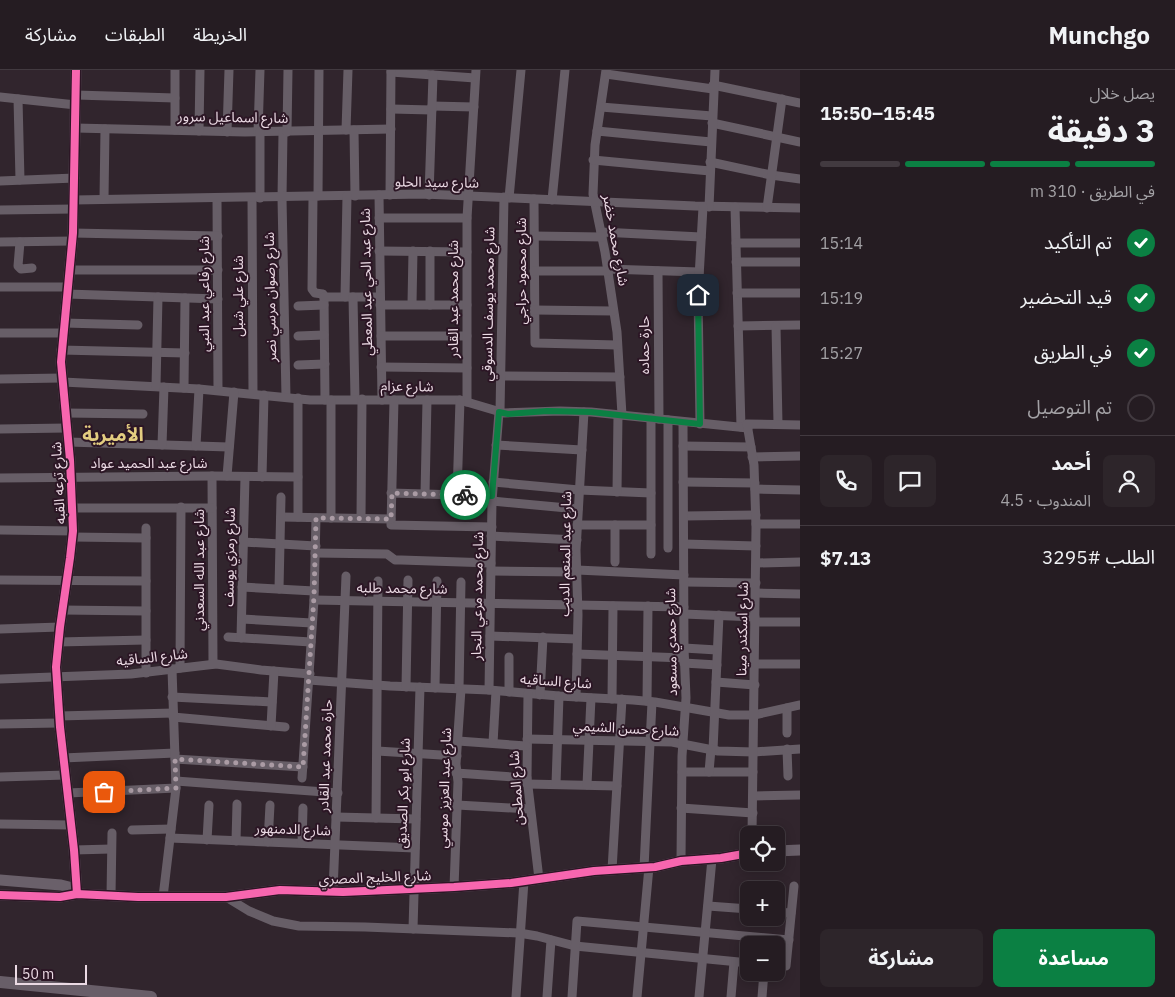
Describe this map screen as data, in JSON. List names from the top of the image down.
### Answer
{
  "streets": {
    "street": [
      "شارع اسماعيل سرور",
      "شارع سيد الحلو",
      "شارع محمد خضر",
      "شارع محمود حراجي",
      "شارع عبد الحي عبد المعطي",
      "شارع رفاعي عبد النبي",
      "شارع علي شبل",
      "شارع رضوان مرسي نصر",
      "شارع محمد عبد القادر",
      "شارع محمد يوسف الدسوقي",
      "حارة حماده",
      "شارع عزام",
      "شارع عبد الحميد عواد",
      "شارع ترعه القبه",
      "شارع عبد المنعم الديب",
      "شارع رمزي يوسف",
      "شارع عبد الله السعدني",
      "شارع محمد طلبه",
      "شارع محمد مرعي النجار",
      "شارع اسكندر مينا",
      "شارع حمدي مسعود",
      "شارع الساقيه",
      "شارع حسن الشيمي",
      "حارة محمد عبد القادر",
      "شارع عبد العزيز موسي",
      "شارع المطحن",
      "شارع ابو بكر الصديق",
      "شارع الدمنهور",
      "شارع الخليج المصري"
    ]
  },
  "crossings": [
    ["شارع اسماعيل سرور", "شارع علي شبل"],
    ["شارع اسماعيل سرور", "شارع رضوان مرسي نصر"],
    ["شارع اسماعيل سرور", "شارع ترعه القبه"],
    ["شارع سيد الحلو", "شارع محمد خضر"],
    ["شارع سيد الحلو", "شارع محمود حراجي"],
    ["شارع سيد الحلو", "شارع عبد الحي عبد المعطي"],
    ["شارع سيد الحلو", "شارع رفاعي عبد النبي"],
    ["شارع سيد الحلو", "شارع علي شبل"],
    ["شارع سيد الحلو", "شارع رضوان مرسي نصر"],
    ["شارع سيد الحلو", "شارع محمد عبد القادر"],
    ["شارع سيد الحلو", "شارع محمد يوسف الدسوقي"],
    ["شارع سيد الحلو", "شارع ترعه القبه"],
    ["شارع سيد الحلو", "شارع اسكندر مينا"],
    ["شارع محمد خضر", "شارع محمود حراجي"],
    ["شارع محمد خضر", "شارع عزام"],
    ["شارع عبد الحي عبد المعطي", "شارع عزام"],
    ["شارع رفاعي عبد النبي", "شارع عزام"],
    ["شارع علي شبل", "شارع عزام"],
    ["شارع رضوان مرسي نصر", "شارع عزام"],
    ["شارع محمد عبد القادر", "شارع عزام"],
    ["شارع محمد يوسف الدسوقي", "شارع عزام"],
    ["شارع محمد يوسف الدسوقي", "شارع محمد مرعي النجار"],
    ["حارة حماده", "شارع عزام"],
    ["شارع عزام", "شارع ترعه القبه"],
    ["شارع عزام", "شارع عبد المنعم الديب"],
    ["شارع عزام", "شارع محمد مرعي النجار"],
    ["شارع عزام", "شارع اسكندر مينا"],
    ["شارع عزام", "شارع حمدي مسعود"],
    ["شارع عبد الحميد عواد", "شارع ترعه القبه"],
    ["شارع عبد الحميد عواد", "شارع رمزي يوسف"],
    ["شارع عبد الحميد عواد", "شارع عبد الله السعدني"],
    ["شارع ترعه القبه", "شارع الساقيه"],
    ["شارع ترعه القبه", "شارع الخليج المصري"],
    ["شارع عبد المنعم الديب", "شارع محمد طلبه"],
    ["شارع عبد المنعم الديب", "شارع الساقيه"],
    ["شارع رمزي يوسف", "شارع محمد طلبه"],
    ["شارع عبد الله السعدني", "شارع الساقيه"],
    ["شارع محمد طلبه", "شارع محمد مرعي النجار"],
    ["شارع محمد طلبه", "شارع اسكندر مينا"],
    ["شارع محمد طلبه", "شارع حمدي مسعود"],
    ["شارع محمد طلبه", "حارة محمد عبد القادر"],
    ["شارع محمد طلبه", "شارع عبد العزيز موسي"],
    ["شارع محمد مرعي النجار", "شارع الساقيه"],
    ["شارع محمد مرعي النجار", "شارع حسن الشيمي"],
    ["شارع اسكندر مينا", "شارع الساقيه"],
    ["شارع اسكندر مينا", "شارع حسن الشيمي"],
    ["شارع حمدي مسعود", "شارع الساقيه"],
    ["شارع حمدي مسعود", "شارع حسن الشيمي"],
    ["شارع حمدي مسعود", "شارع الخليج المصري"],
    ["شارع الساقيه", "حارة محمد عبد القادر"],
    ["شارع الساقيه", "شارع عبد العزيز موسي"],
    ["شارع الساقيه", "شارع المطحن"],
    ["شارع الساقيه", "شارع ابو بكر الصديق"],
    ["شارع حسن الشيمي", "شارع عبد العزيز موسي"],
    ["شارع حسن الشيمي", "شارع المطحن"],
    ["حارة محمد عبد القادر", "شارع الدمنهور"],
    ["حارة محمد عبد القادر", "شارع الخليج المصري"],
    ["شارع عبد العزيز موسي", "شارع الخليج المصري"],
    ["شارع المطحن", "شارع الخليج المصري"],
    ["شارع ابو بكر الصديق", "شارع الدمنهور"],
    ["شارع ابو بكر الصديق", "شارع الخليج المصري"]
  ],
  "districts": ["الأميرية"],
  "scale_bar": "50 m",
  "page": {
    "header": "Munchgo",
    "nav": ["الخريطة", "الطبقات", "مشاركة"],
    "heading": ["3 دقيقة", "يصل خلال", "15:45–15:50"],
    "panel": [
      "أحمد",
      "المندوب · 4.5",
      "الطلب #3295",
      "$7.13"
    ],
    "bar": "في الطريق · 310 m",
    "list": [
      ["تم التأكيد", "15:14"],
      ["قيد التحضير", "15:19"],
      ["في الطريق", "15:27"],
      "تم التوصيل"
    ],
    "map_buttons": ["+", "−"],
    "buttons": ["مساعدة", "مشاركة"],
    "scale": "50 m"
  }
}
